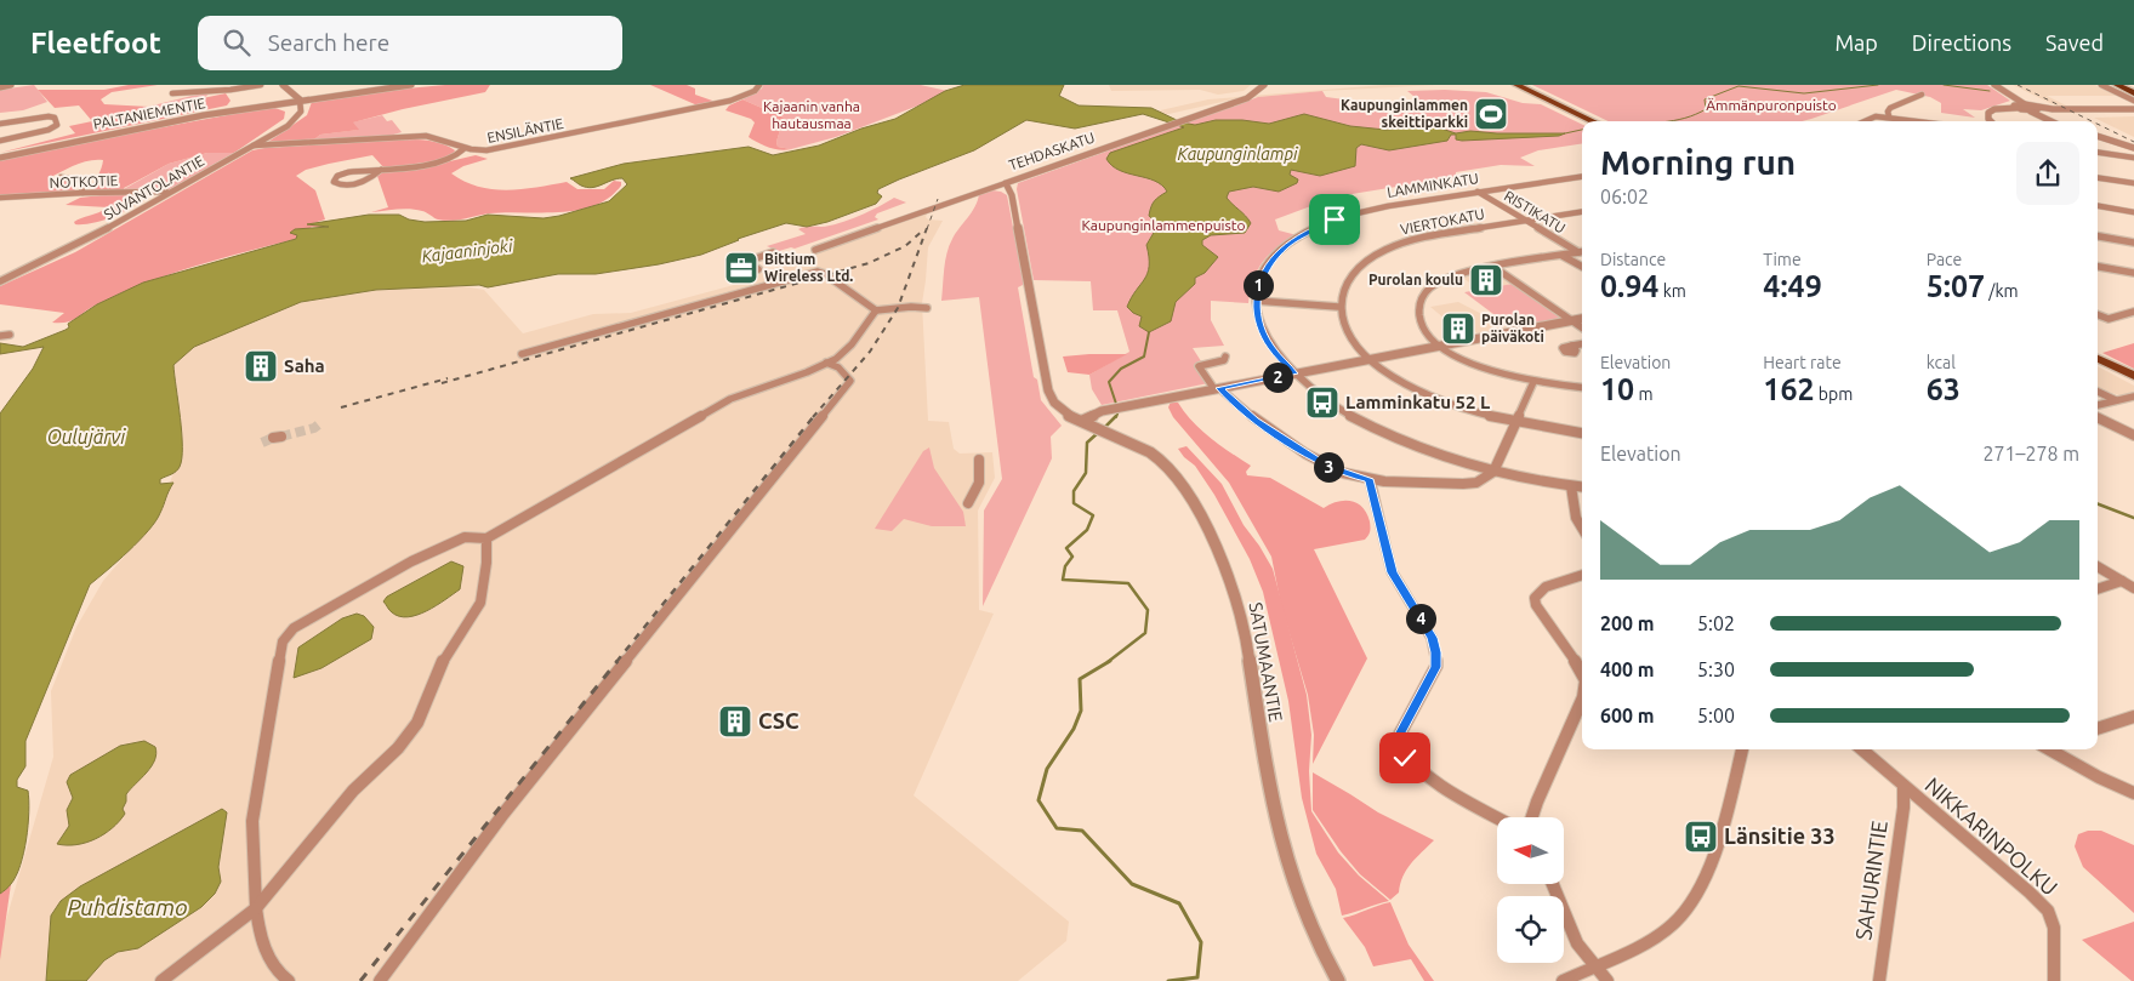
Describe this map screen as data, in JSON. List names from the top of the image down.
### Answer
{
  "streets": {
    "street": [
      "PALTANIEMENTIE",
      "ENSILÄNTIE",
      "TEHDASKATU",
      "NOTKOTIE",
      "LAMMINKATU",
      "SUVANTOLANTIE",
      "RISTIKATU",
      "VIERTOKATU",
      "SATUMAANTIE",
      "NIKKARINPOLKU",
      "SAHURINTIE"
    ]
  },
  "crossings": [
    ["PALTANIEMENTIE", "SUVANTOLANTIE"],
    ["ENSILÄNTIE", "SUVANTOLANTIE"],
    ["TEHDASKATU", "SATUMAANTIE"],
    ["NOTKOTIE", "SUVANTOLANTIE"],
    ["LAMMINKATU", "RISTIKATU"],
    ["RISTIKATU", "VIERTOKATU"],
    ["NIKKARINPOLKU", "SAHURINTIE"]
  ],
  "water": [
    "Kaupunginlampi",
    "Kajaaninjoki",
    "Oulujärvi",
    "Puhdistamo"
  ],
  "parks": ["Ämmänpuronpuisto", "Kajaanin vanha hautausmaa", "Kaupunginlammenpuisto"],
  "places": {
    "sports": ["Kaupunginlammen skeittiparkki"],
    "office": ["Bittium Wireless Ltd."],
    "building": [
      "Purolan koulu",
      "Purolan päiväkoti",
      "Saha",
      "CSC"
    ],
    "bus stop": ["Lamminkatu 52 L", "Länsitie 33"]
  },
  "north": "left",
  "page": {
    "header": "Fleetfoot",
    "search": "Search here",
    "nav": ["Map", "Directions", "Saved"],
    "heading": ["Morning run", "06:02"],
    "stats": [
      ["Distance", "0.94 km"],
      ["Time", "4:49"],
      ["Pace", "5:07 /km"],
      ["Elevation", "10 m"],
      ["Heart rate", "162 bpm"],
      ["kcal", "63"]
    ],
    "pins": [
      "1",
      "2",
      "3",
      "4"
    ],
    "chart": ["Elevation", "271–278 m"],
    "list": [
      {
        "name": "200 m",
        "note": "5:02"
      },
      {
        "name": "400 m",
        "note": "5:30"
      },
      {
        "name": "600 m",
        "note": "5:00"
      }
    ]
  }
}
